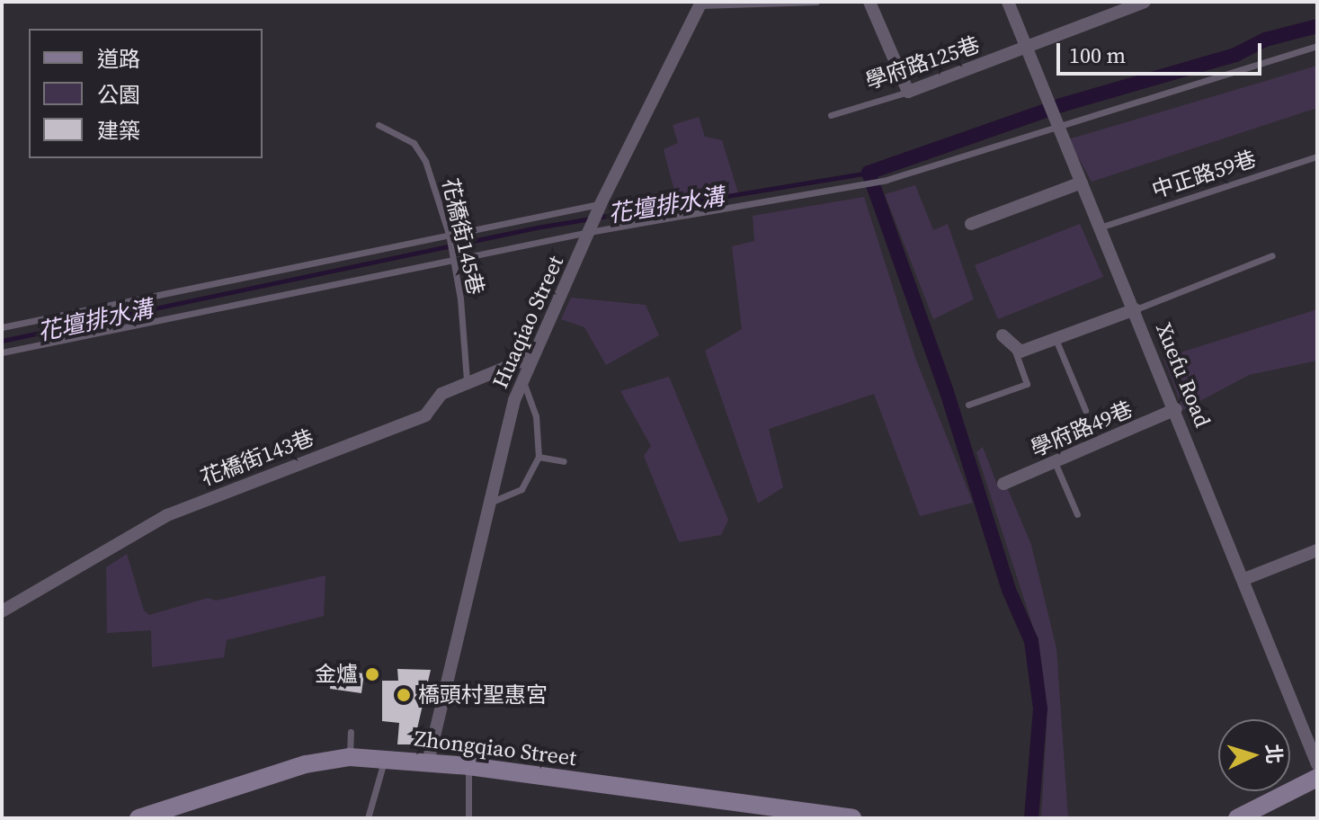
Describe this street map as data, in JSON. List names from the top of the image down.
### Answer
{
  "streets": {
    "street": [
      "學府路125巷",
      "Huaqiao Street",
      "Xuefu Road",
      "學府路49巷",
      "花橋街143巷",
      "Zhongqiao Street"
    ],
    "lane": ["中正路59巷", "花橋街145巷"]
  },
  "crossings": [
    ["學府路125巷", "Xuefu Road"],
    ["中正路59巷", "Xuefu Road"],
    ["花橋街145巷", "花橋街143巷"],
    ["Huaqiao Street", "花橋街143巷"],
    ["Huaqiao Street", "Zhongqiao Street"],
    ["Xuefu Road", "學府路49巷"]
  ],
  "water": ["花壇排水溝"],
  "places": ["金爐", "橋頭村聖惠宮"],
  "legend": ["道路", "公園", "建築"],
  "scale_bar": "100 m",
  "north": "right"
}
